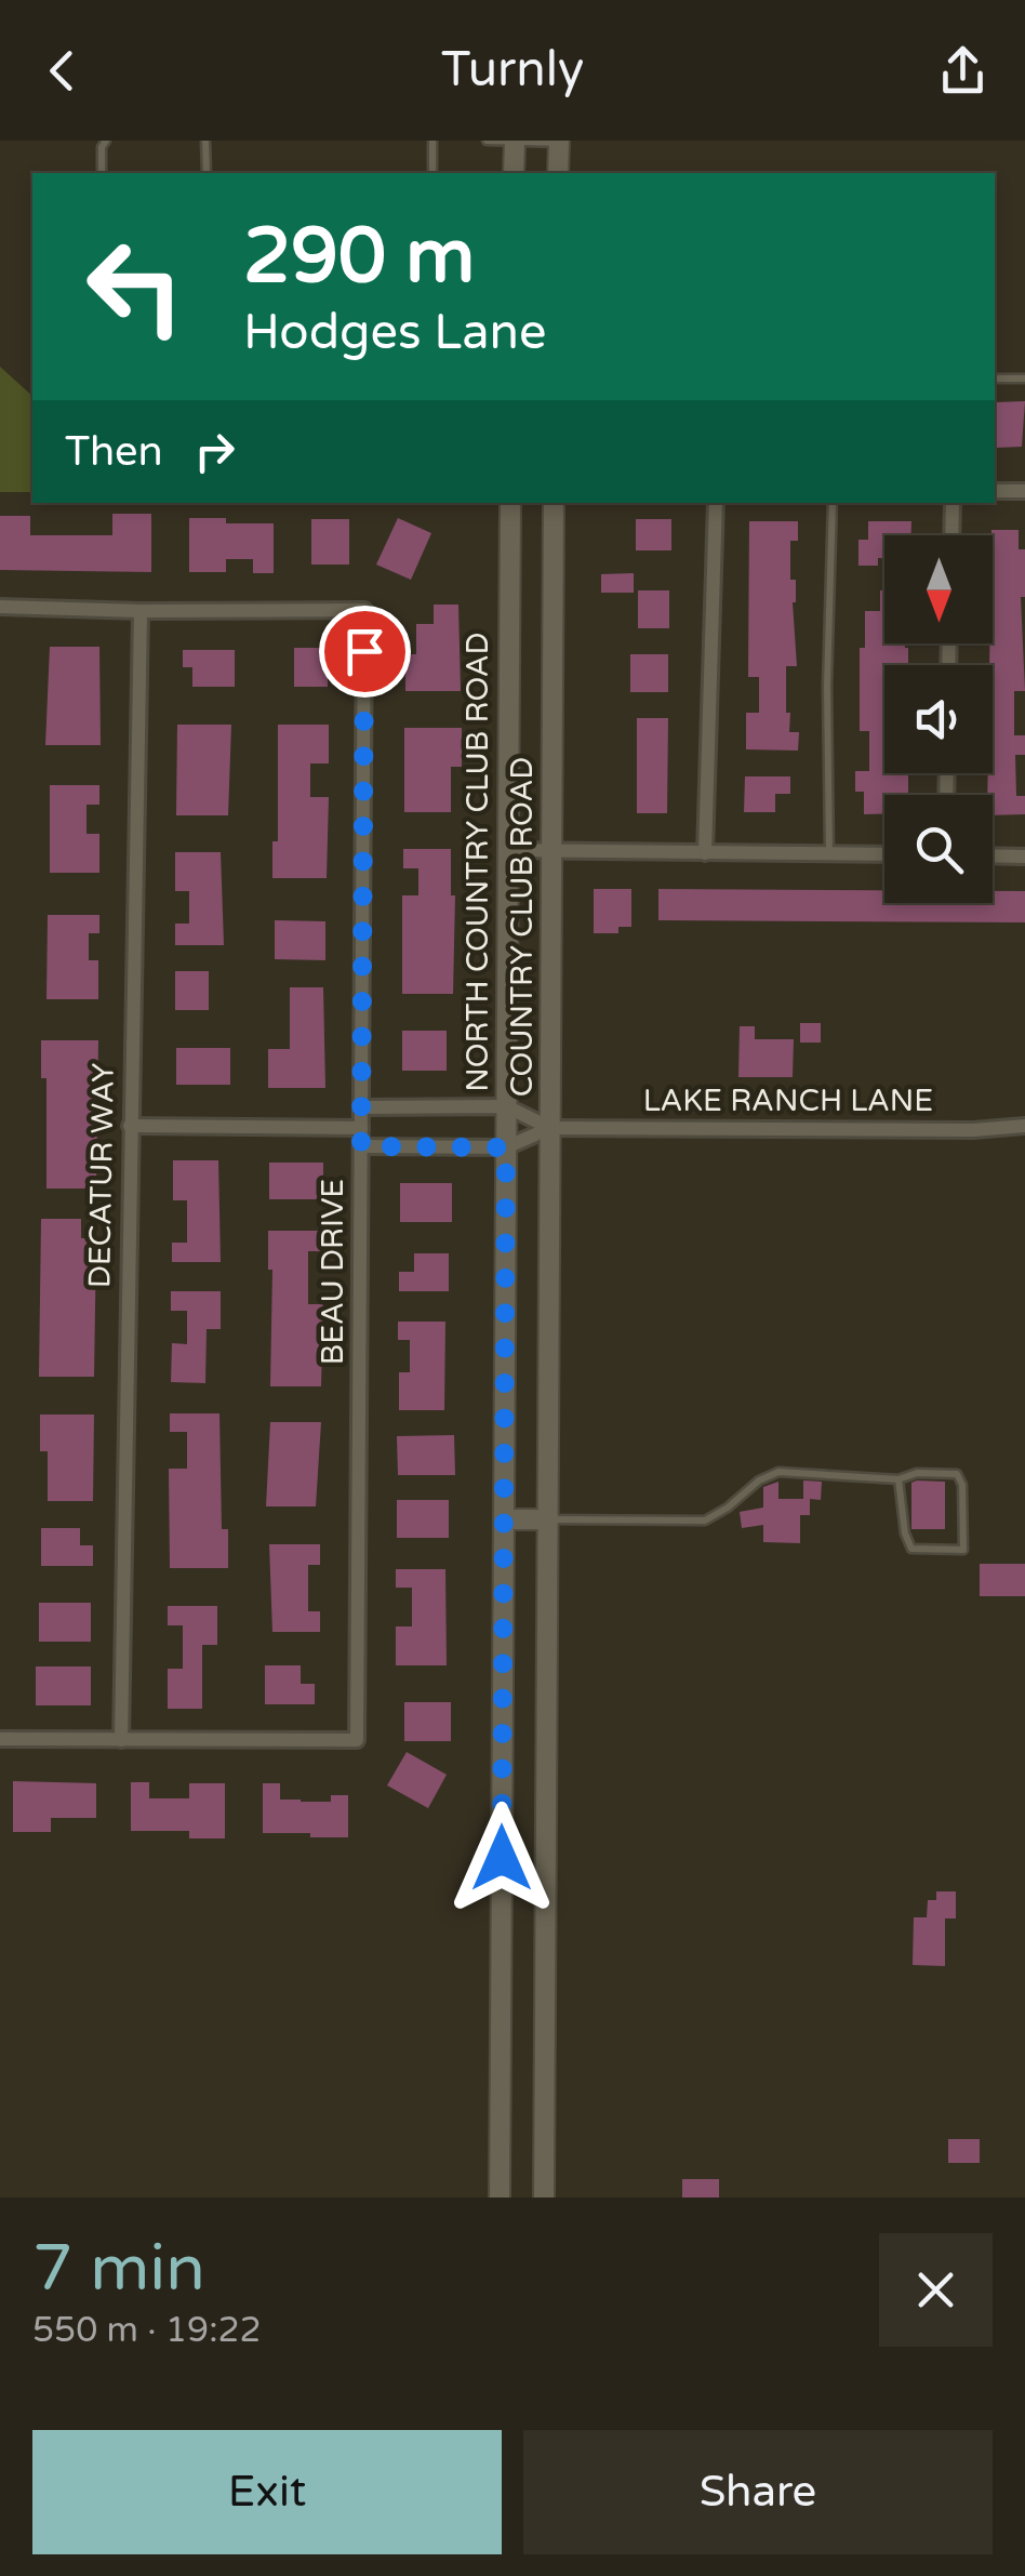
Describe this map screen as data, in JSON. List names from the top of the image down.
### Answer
{
  "streets": {
    "main road": ["NORTH COUNTRY CLUB ROAD", "COUNTRY CLUB ROAD"],
    "street": ["LAKE RANCH LANE", "DECATUR WAY", "BEAU DRIVE"]
  },
  "crossings": [
    ["COUNTRY CLUB ROAD", "LAKE RANCH LANE"],
    ["DECATUR WAY", "BEAU DRIVE"]
  ],
  "north": "bottom",
  "page": {
    "header": "Turnly",
    "turn": ["290 m", "Hodges Lane"],
    "then": "Then",
    "heading": ["7 min", "550 m · 19:22"],
    "buttons": ["Exit", "Share"]
  }
}
